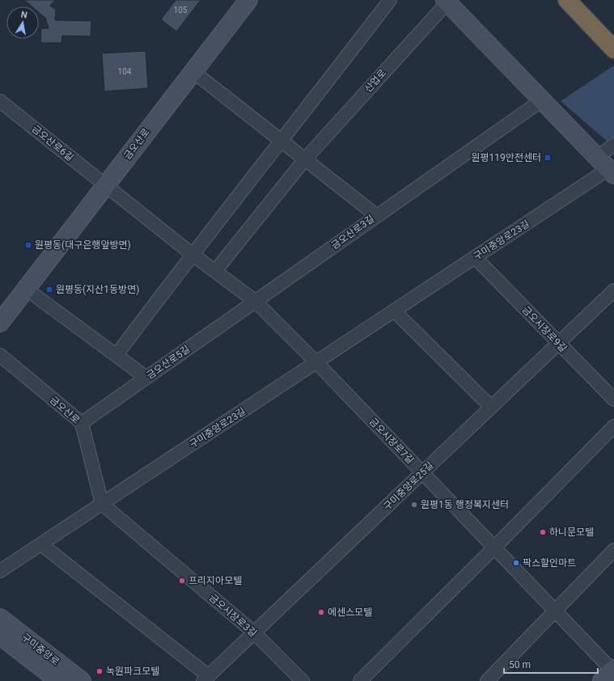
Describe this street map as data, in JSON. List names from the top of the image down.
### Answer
{
  "streets": {
    "street": [
      "산업로",
      "금오산로6길",
      "금오산로",
      "금오산로3길",
      "구미중앙로23길",
      "금오시장로9길",
      "금오산로5길",
      "금오시장로7길",
      "구미중앙로25길",
      "금오시장로3길",
      "구미중앙로"
    ]
  },
  "crossings": [
    ["산업로", "금오산로3길"],
    ["산업로", "구미중앙로23길"],
    ["금오산로6길", "금오산로"],
    ["금오산로", "금오산로3길"],
    ["금오산로", "구미중앙로23길"],
    ["금오산로", "금오산로5길"],
    ["금오산로", "금오시장로3길"],
    ["금오산로3길", "금오산로5길"],
    ["구미중앙로23길", "금오시장로9길"],
    ["구미중앙로23길", "금오시장로7길"],
    ["구미중앙로23길", "금오시장로3길"],
    ["금오시장로9길", "구미중앙로25길"],
    ["금오시장로7길", "구미중앙로25길"],
    ["구미중앙로25길", "금오시장로3길"]
  ],
  "places": {
    "transit": ["원평119안전센터", "원평동(대구은행앞방면)", "원평동(지산1동방면)"],
    "other": [
      "원평1동 행정복지센터",
      "하니문모텔",
      "팍스할인마트",
      "프리지아모텔",
      "에센스모텔",
      "녹원파크모텔"
    ]
  },
  "house_numbers": ["105", "104"],
  "scale_bar": "50 m",
  "north": "top"
}
